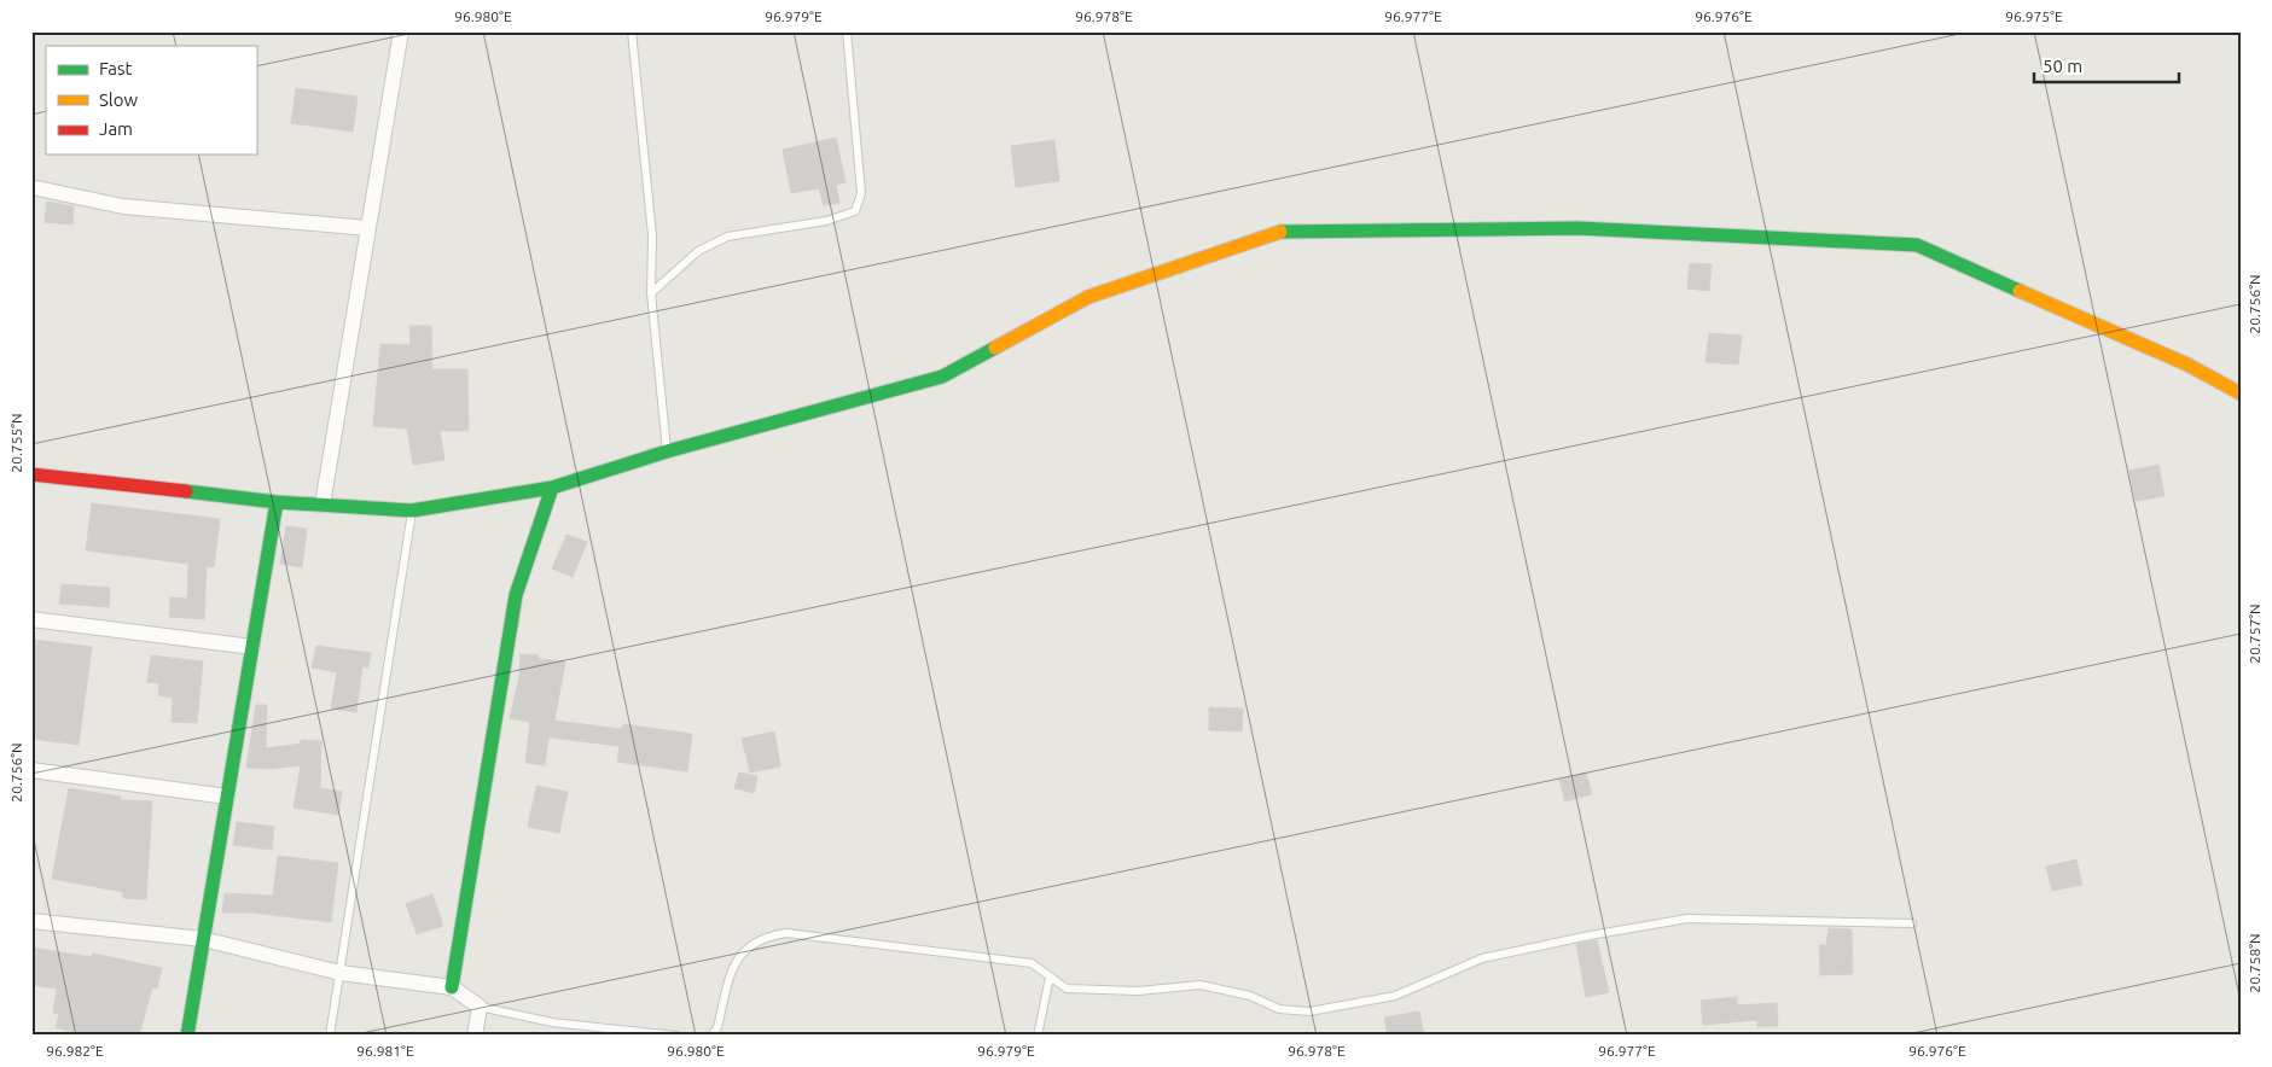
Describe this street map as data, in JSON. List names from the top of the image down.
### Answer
{
  "legend": ["Fast", "Slow", "Jam"],
  "scale_bar": "50 m",
  "coordinates": [
    "96.980°E",
    "96.979°E",
    "96.978°E",
    "96.977°E",
    "96.976°E",
    "96.975°E",
    "20.756°N",
    "20.755°N",
    "20.757°N",
    "20.758°N",
    "96.982°E",
    "96.981°E"
  ]
}
